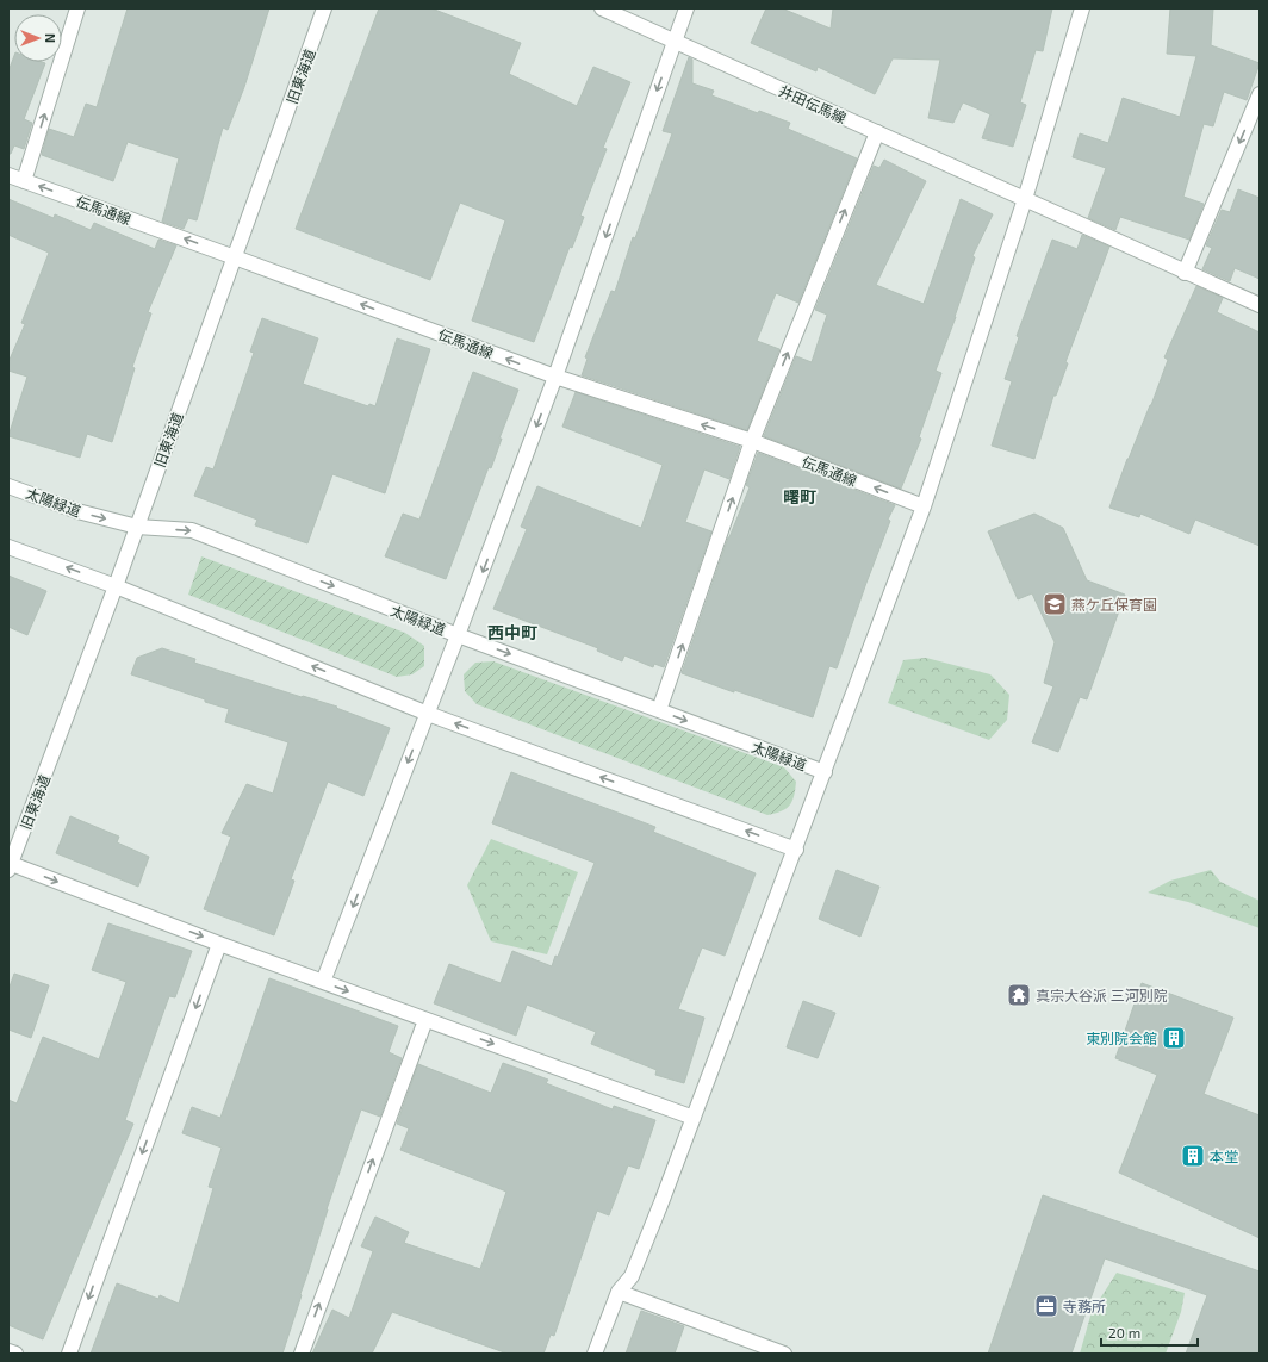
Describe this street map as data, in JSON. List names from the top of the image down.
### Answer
{
  "streets": {
    "street": [
      "旧東海道",
      "井田伝馬線",
      "伝馬通線",
      "太陽緑道"
    ]
  },
  "crossings": [
    ["旧東海道", "伝馬通線"],
    ["旧東海道", "太陽緑道"]
  ],
  "one_way": ["伝馬通線"],
  "districts": ["曙町", "西中町"],
  "places": {
    "school or university": ["燕ケ丘保育園"],
    "temple": ["真宗大谷派 三河別院"],
    "building": ["東別院会館", "本堂"],
    "office": ["寺務所"]
  },
  "scale_bar": "20 m",
  "north": "right"
}
